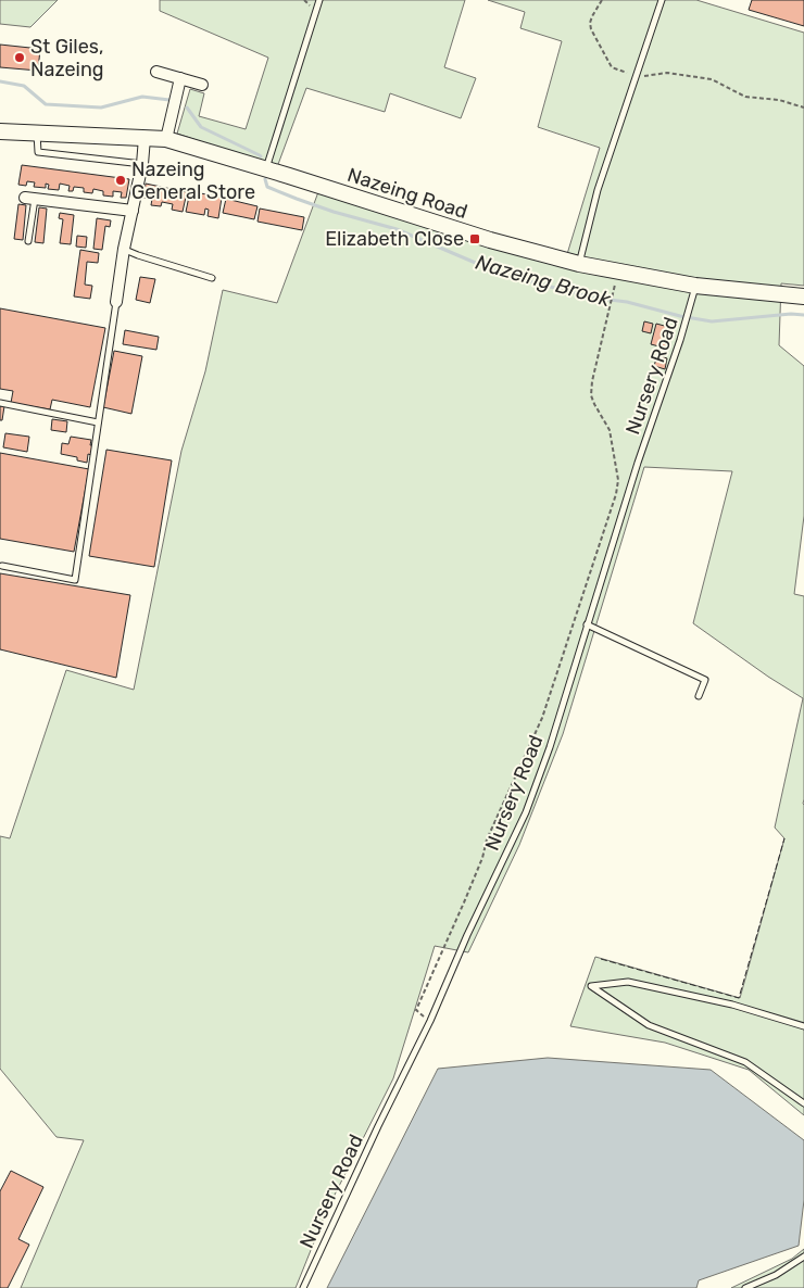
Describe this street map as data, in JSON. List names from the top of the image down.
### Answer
{
  "streets": {
    "main road": ["Nazeing Road"],
    "lane": ["Nursery Road"]
  },
  "crossings": [
    ["Nazeing Road", "Nursery Road"]
  ],
  "water": ["Nazeing Brook"],
  "places": {
    "other": ["St Giles, Nazeing", "Nazeing General Store"],
    "transit": ["Elizabeth Close"]
  }
}
